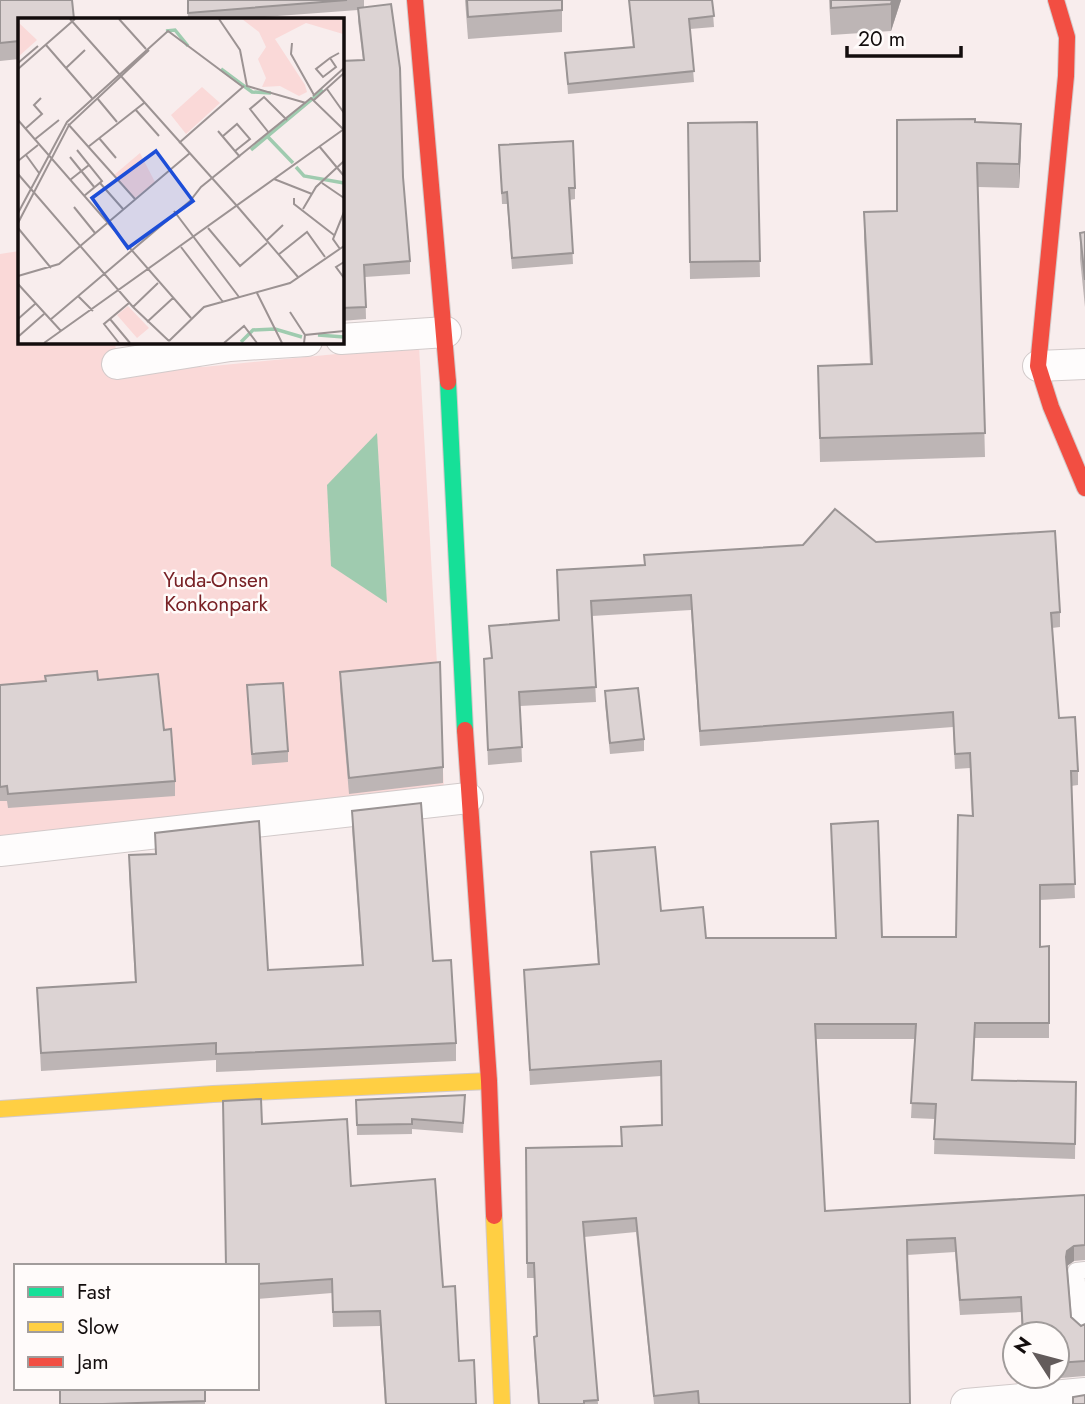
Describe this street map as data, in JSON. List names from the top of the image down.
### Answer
{
  "parks": ["Yuda-Onsen Konkonpark"],
  "legend": ["Fast", "Slow", "Jam"],
  "scale_bar": "20 m",
  "north": "top left"
}
